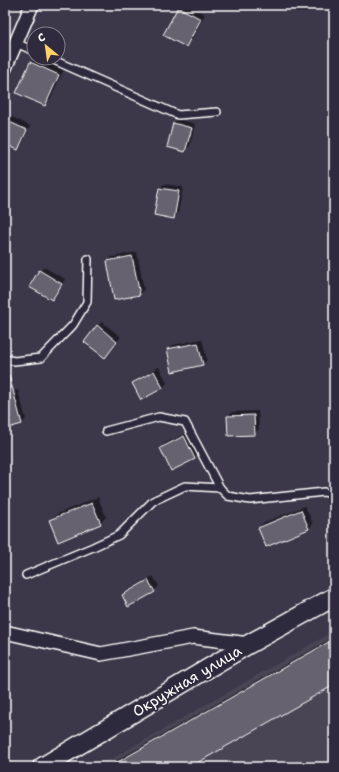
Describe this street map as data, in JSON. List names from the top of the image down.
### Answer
{
  "streets": {
    "main road": ["Окружная улица"]
  },
  "north": "top left"
}
